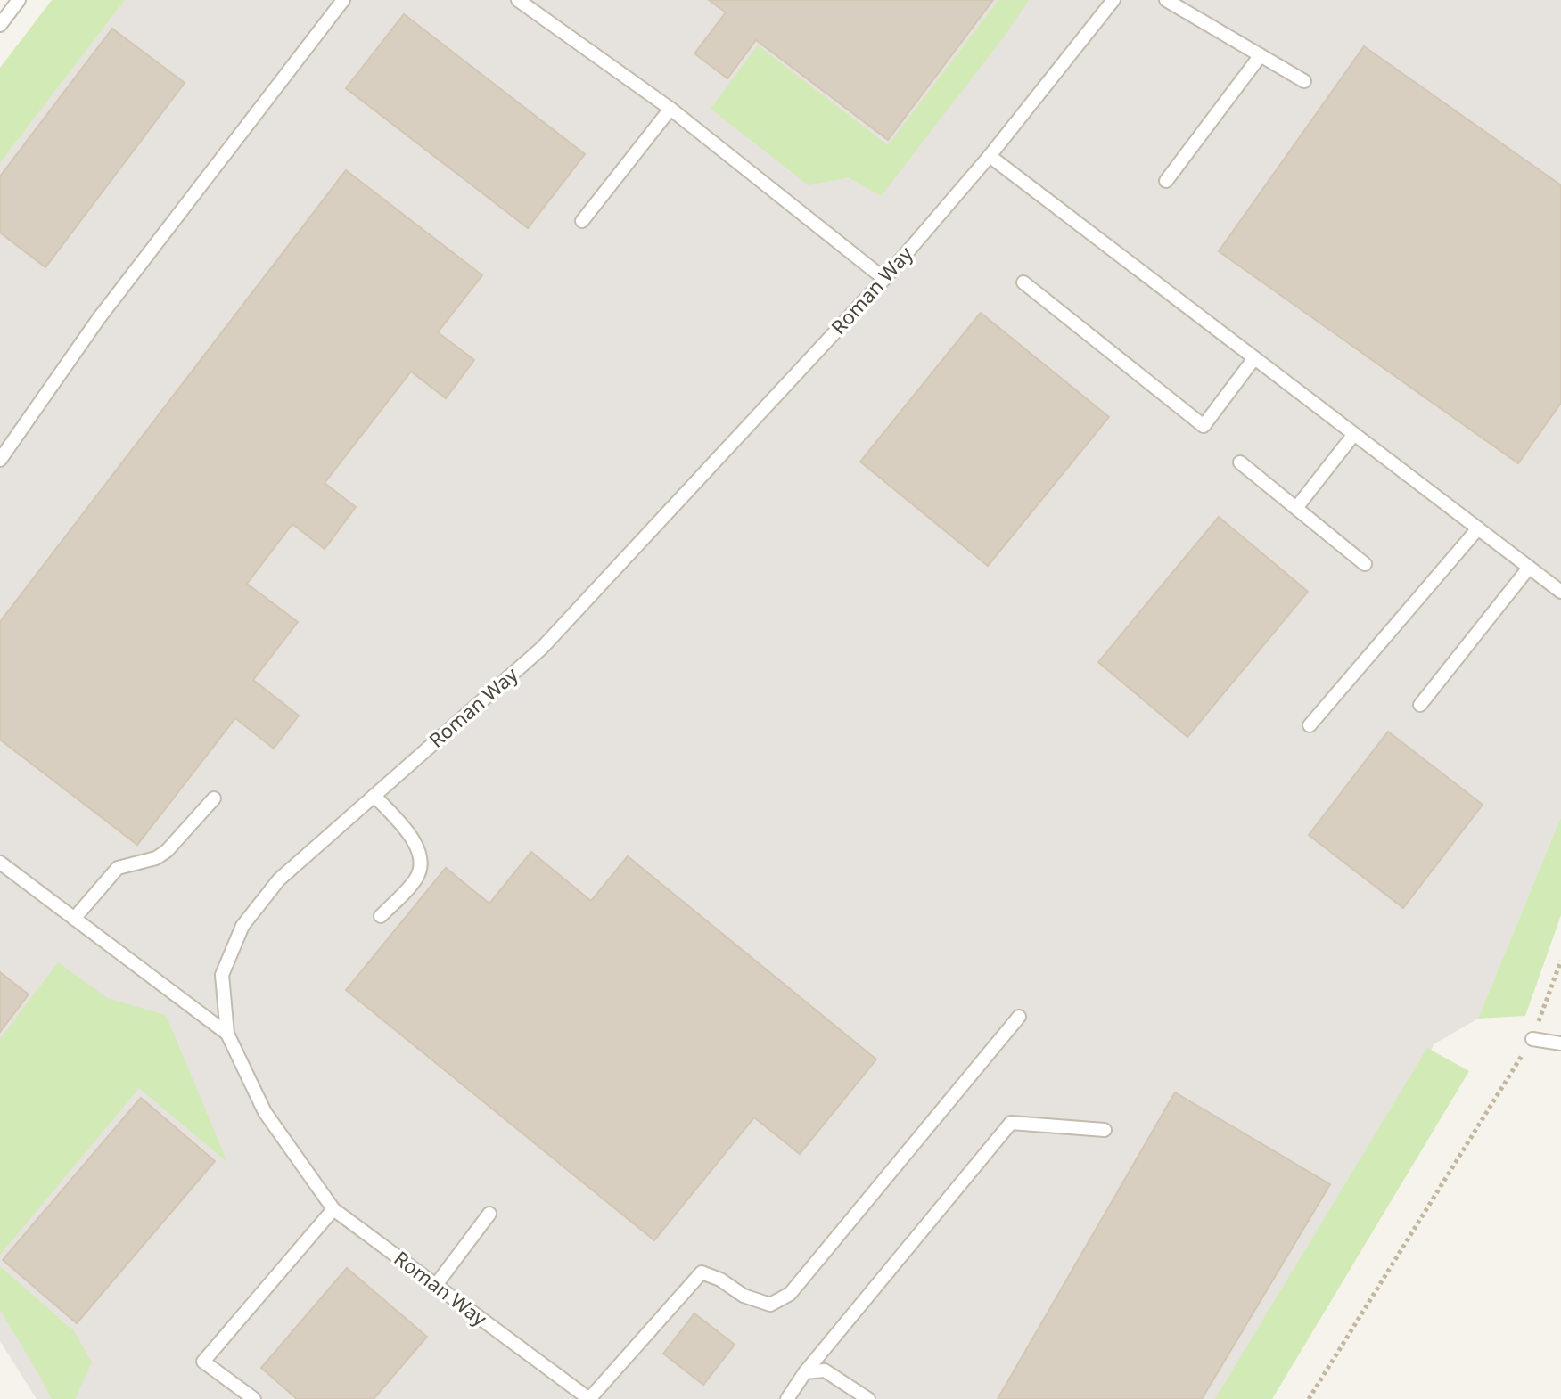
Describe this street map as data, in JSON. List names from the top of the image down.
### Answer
{
  "streets": {
    "lane": ["Roman Way"]
  }
}
